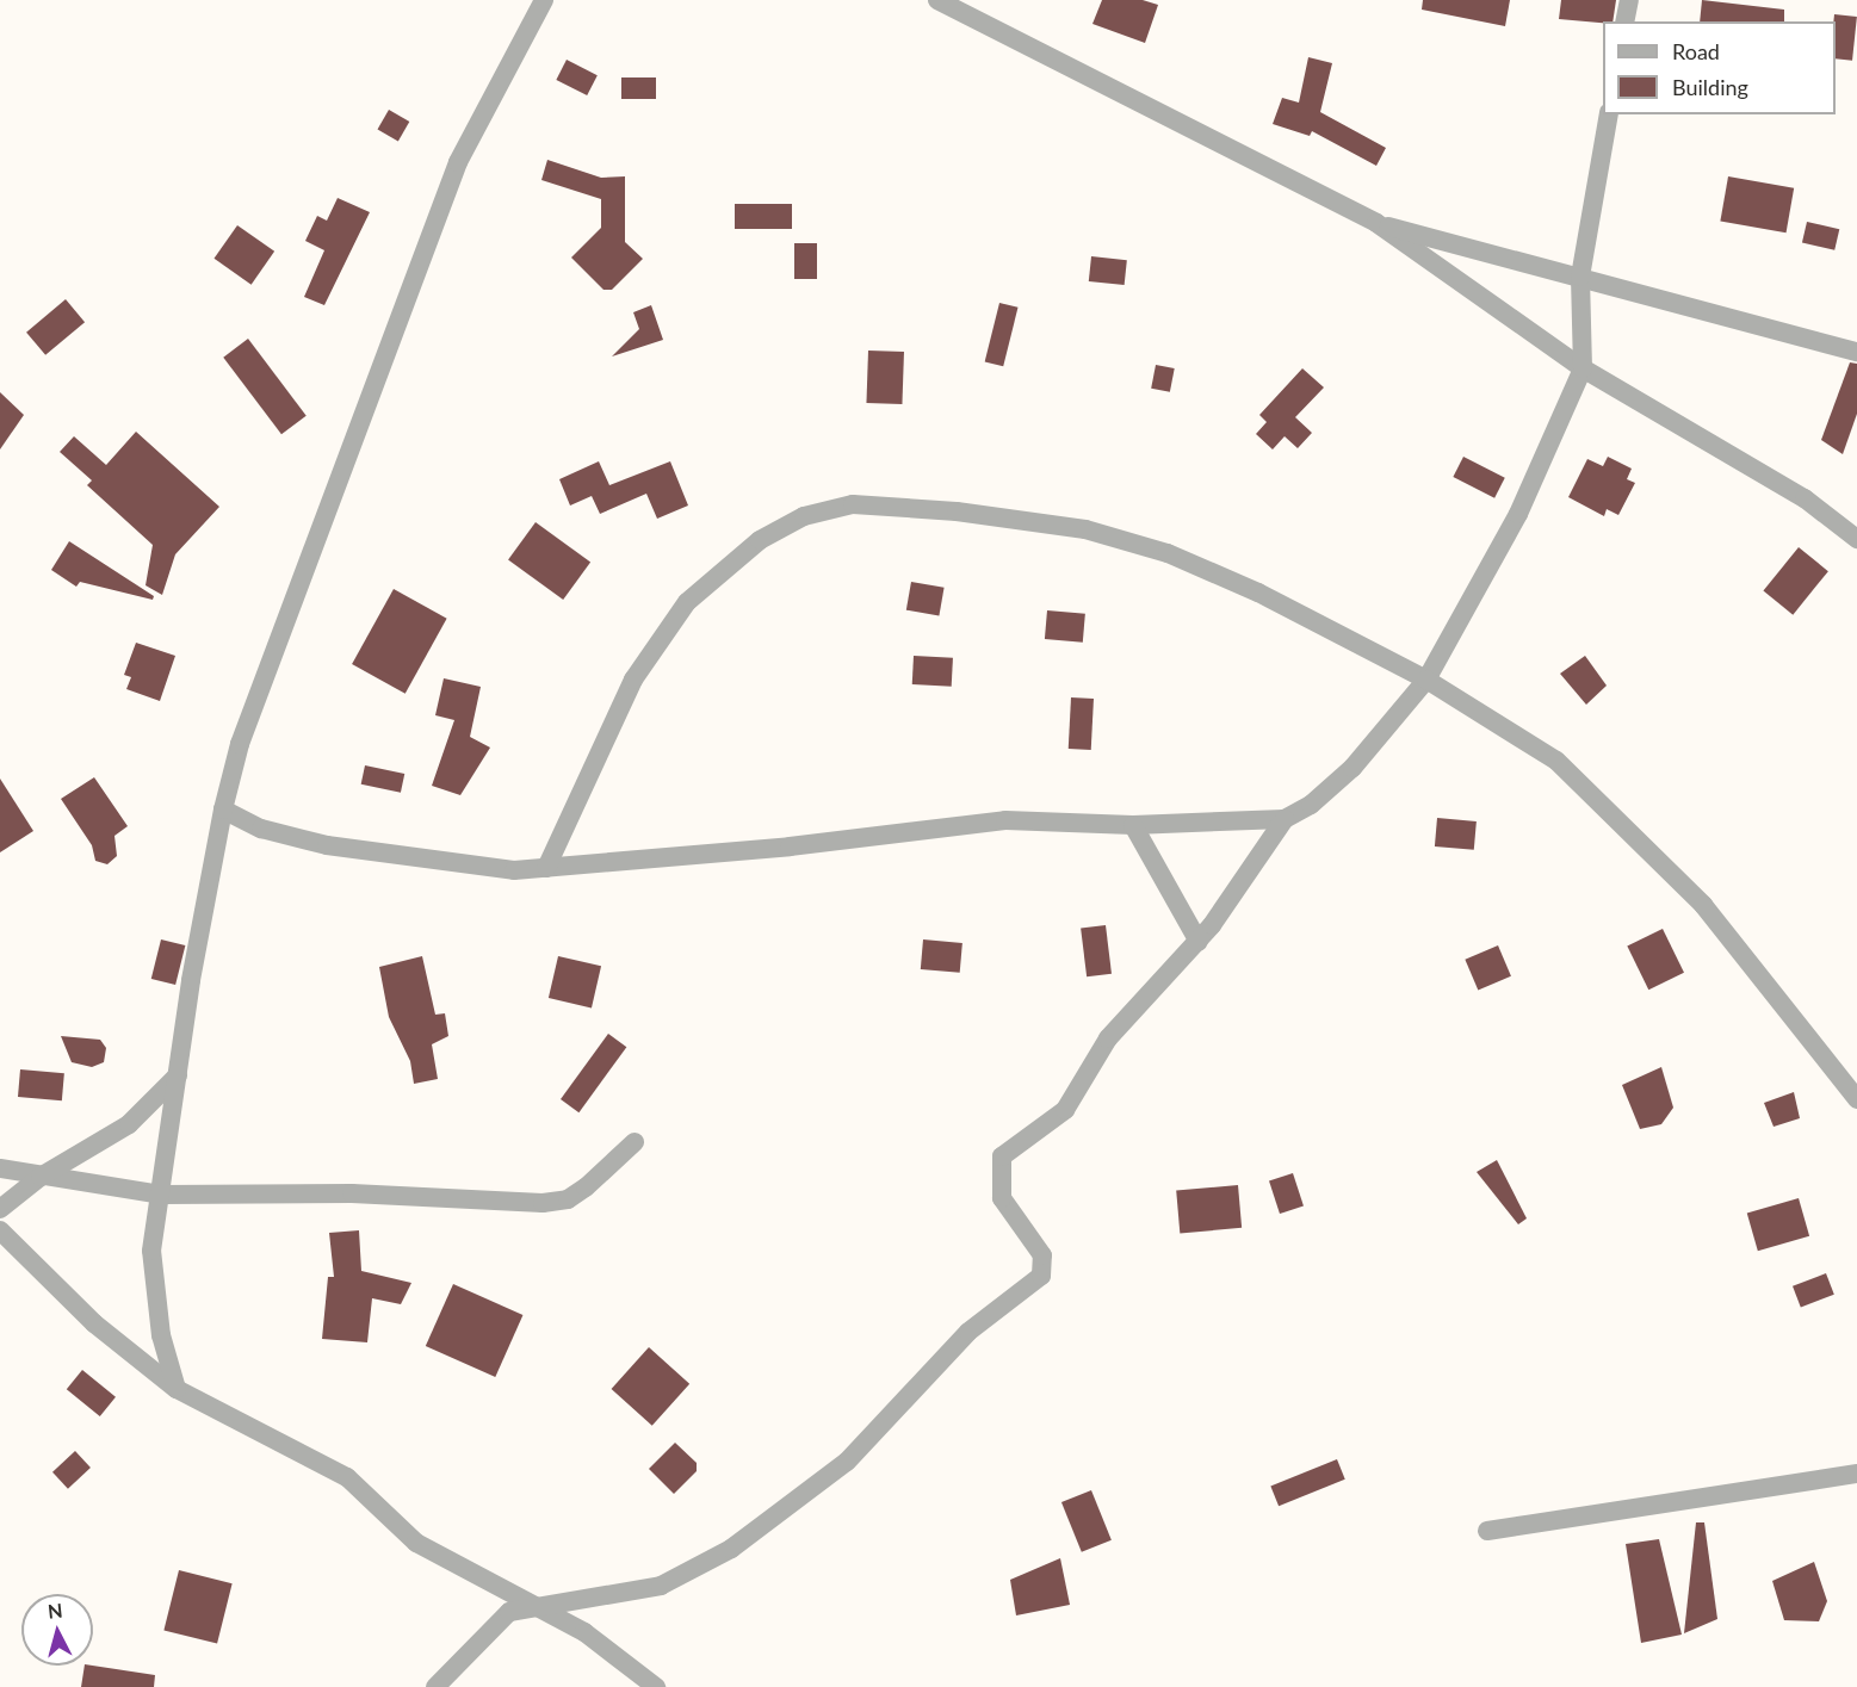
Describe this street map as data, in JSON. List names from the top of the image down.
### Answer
{
  "legend": ["Road", "Building"],
  "north": "top"
}
